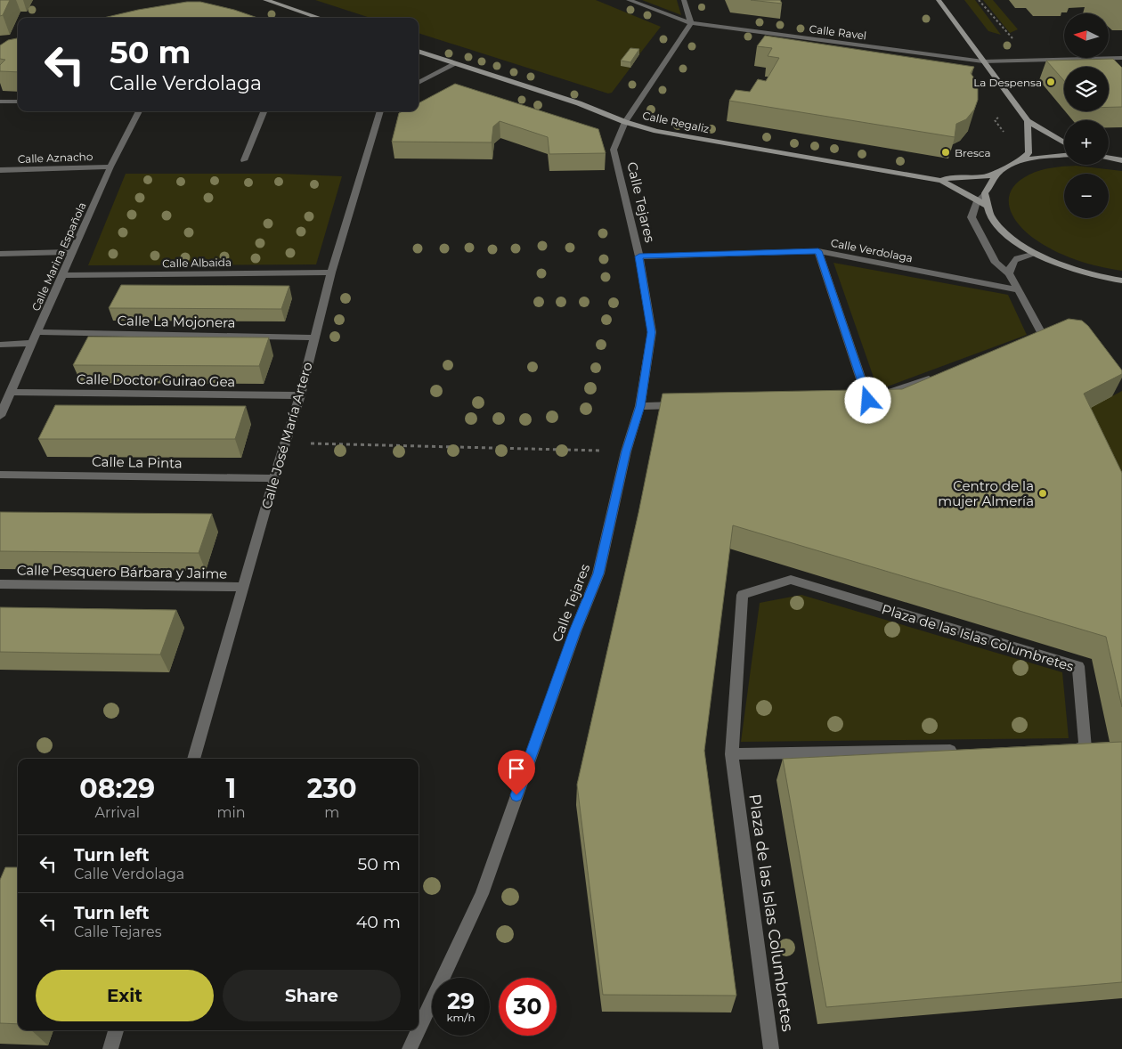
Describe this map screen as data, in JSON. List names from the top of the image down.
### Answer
{
  "streets": {
    "street": [
      "Calle Ravel",
      "Calle Regaliz",
      "Calle Aznacho",
      "Calle Tejares",
      "Calle Verdolaga",
      "Calle Marina Española",
      "Calle Albaida",
      "Calle La Mojonera",
      "Calle Doctor Guirao Gea",
      "Calle José María Artero",
      "Calle La Pinta",
      "Calle Pesquero Bárbara y Jaime",
      "Plaza de las Islas Columbretes"
    ]
  },
  "crossings": [
    ["Calle Ravel", "Calle Tejares"],
    ["Calle Regaliz", "Calle Tejares"],
    ["Calle Aznacho", "Calle Marina Española"],
    ["Calle Tejares", "Calle Verdolaga"],
    ["Calle Marina Española", "Calle Albaida"],
    ["Calle Marina Española", "Calle La Mojonera"],
    ["Calle Marina Española", "Calle Doctor Guirao Gea"],
    ["Calle Albaida", "Calle José María Artero"],
    ["Calle La Mojonera", "Calle José María Artero"],
    ["Calle Doctor Guirao Gea", "Calle José María Artero"],
    ["Calle José María Artero", "Calle La Pinta"],
    ["Calle José María Artero", "Calle Pesquero Bárbara y Jaime"]
  ],
  "places": ["La Despensa", "Bresca", "Centro de la mujer Almería"],
  "north": "left",
  "page": {
    "map_buttons": ["+", "−"],
    "turn": ["50 m", "Calle Verdolaga"],
    "eta": [
      "08:29",
      "Arrival",
      "1",
      "min",
      "230",
      "m"
    ],
    "list": [
      {
        "name": "Turn left",
        "note": "Calle Verdolaga",
        "value": "50 m"
      },
      {
        "name": "Turn left",
        "note": "Calle Tejares",
        "value": "40 m"
      }
    ],
    "buttons": ["Exit", "Share"],
    "speed": "29 km/h",
    "limit": "30"
  }
}
